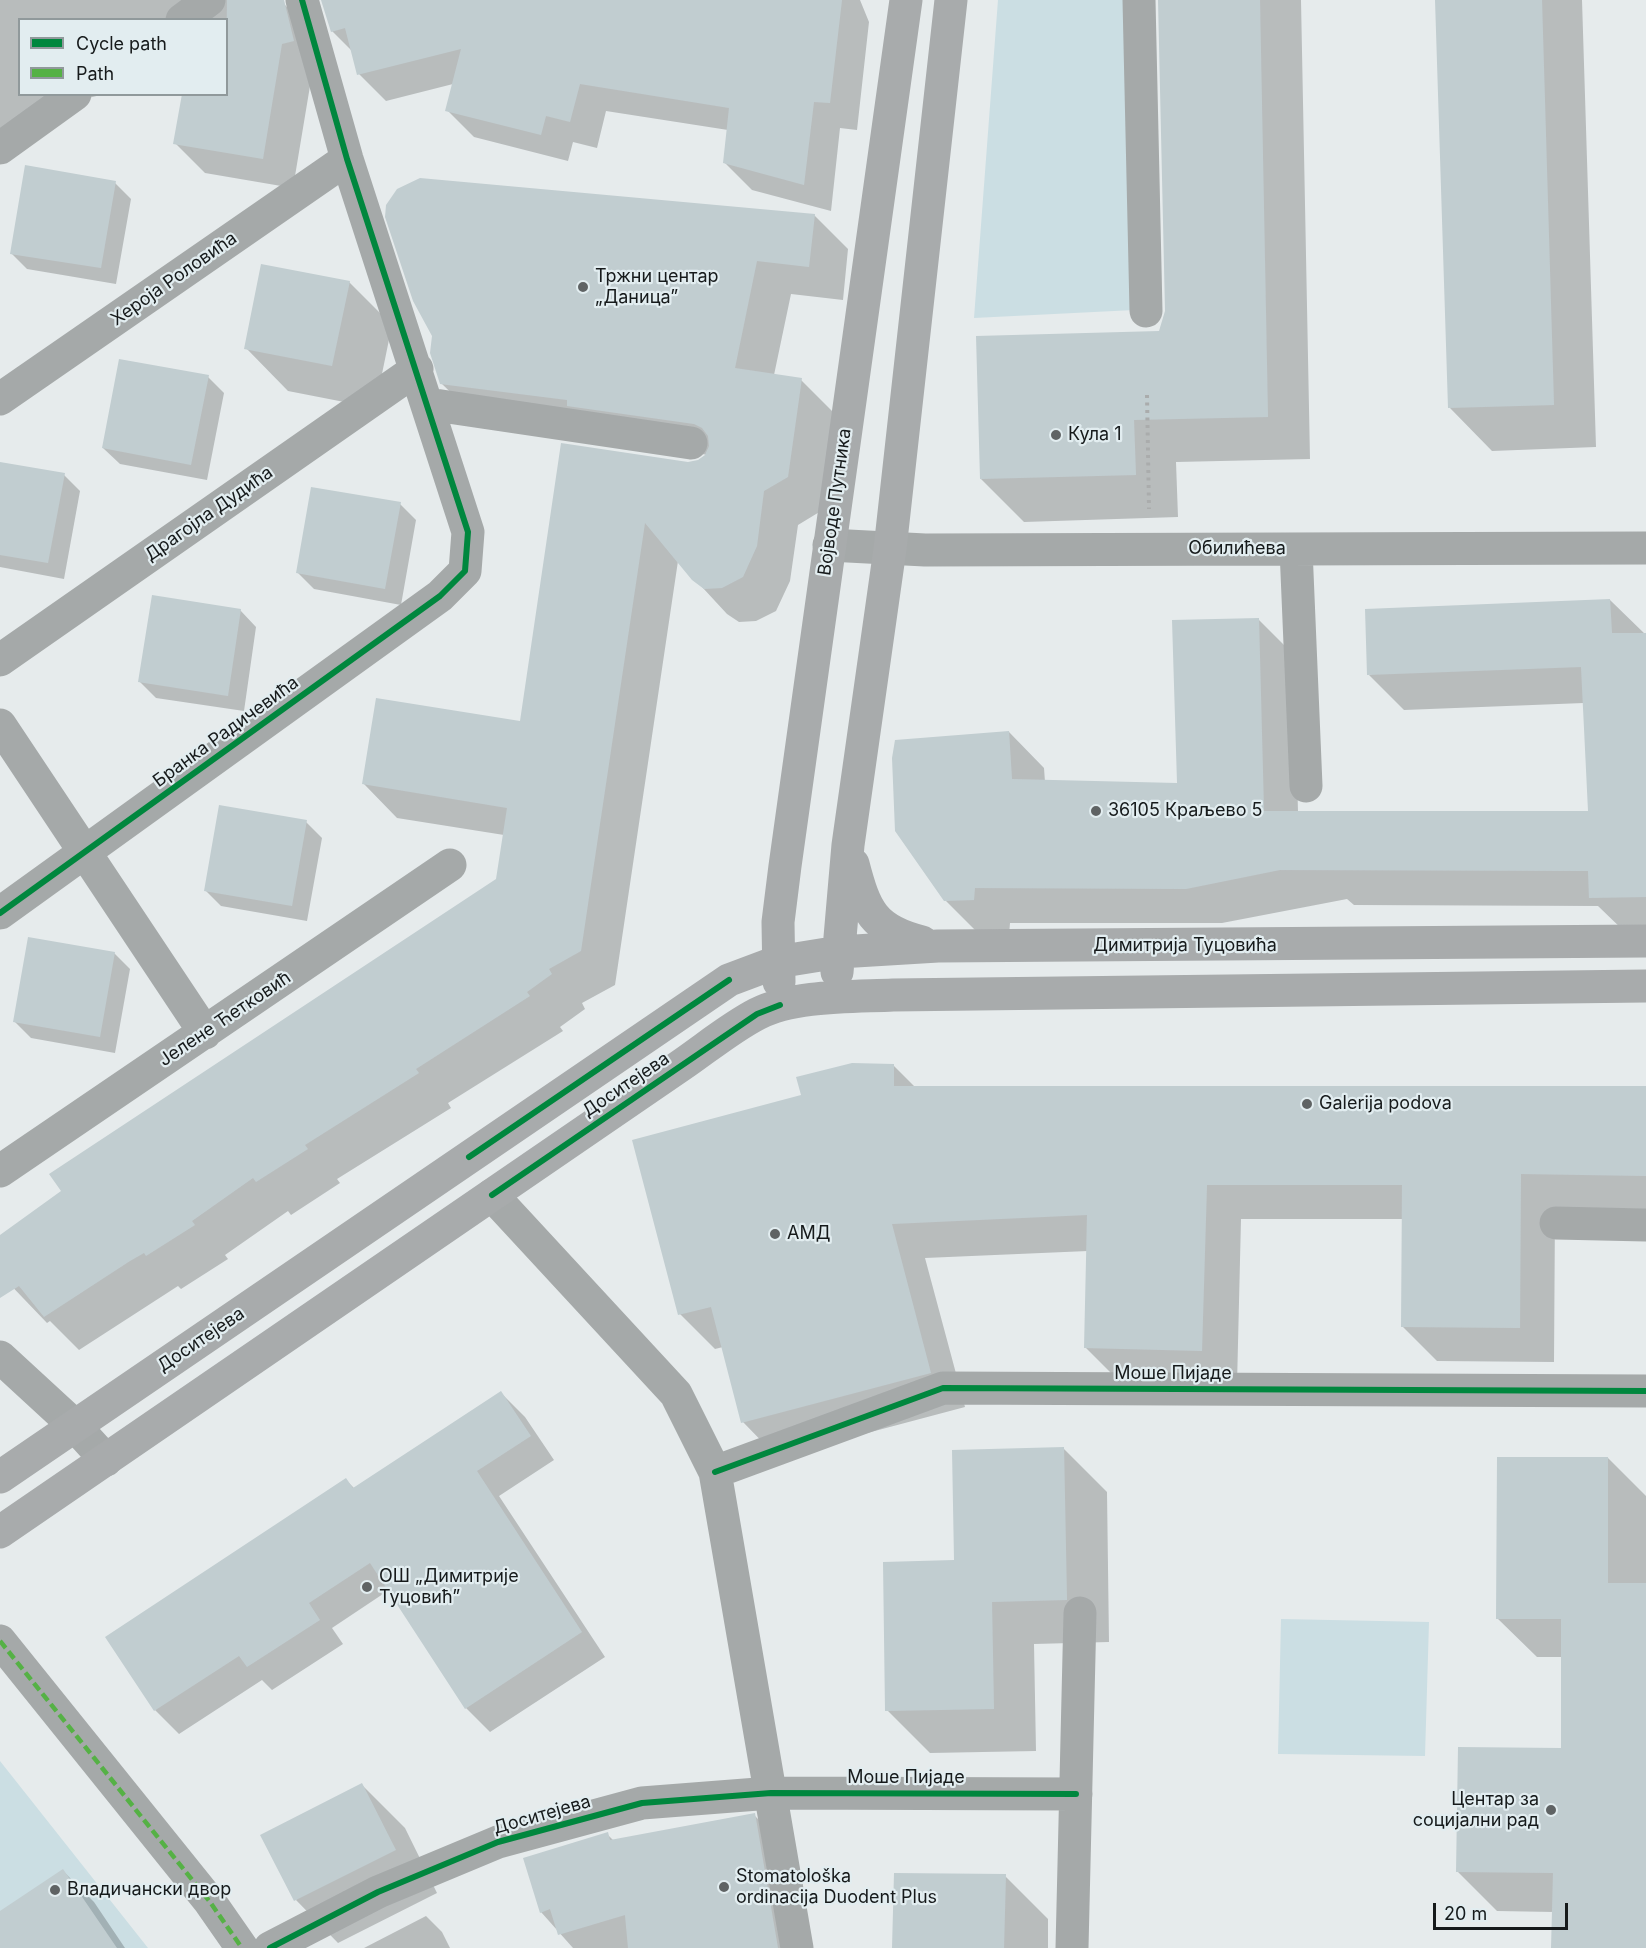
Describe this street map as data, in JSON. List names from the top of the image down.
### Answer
{
  "streets": {
    "main road": ["Војводе Путника", "Димитрија Туцовића", "Доситејева"],
    "street": [
      "Хероја Роловића",
      "Драгојла Дудића",
      "Обилићева",
      "Бранка Радичевића",
      "Јелене Ћетковић",
      "Моше Пијаде"
    ]
  },
  "crossings": [
    ["Војводе Путника", "Обилићева"],
    ["Војводе Путника", "Димитрија Туцовића"],
    ["Војводе Путника", "Доситејева"],
    ["Димитрија Туцовића", "Доситејева"],
    ["Доситејева", "Моше Пијаде"]
  ],
  "places": [
    "Тржни центар „Даница”",
    "Кула 1",
    "36105 Краљево 5",
    "Galerija podova",
    "АМД",
    "ОШ „Димитрије Туцовић”",
    "Центар за социјални рад",
    "Stomatološka ordinacija Duodent Plus",
    "Владичански двор"
  ],
  "legend": ["Cycle path", "Path"],
  "scale_bar": "20 m"
}
